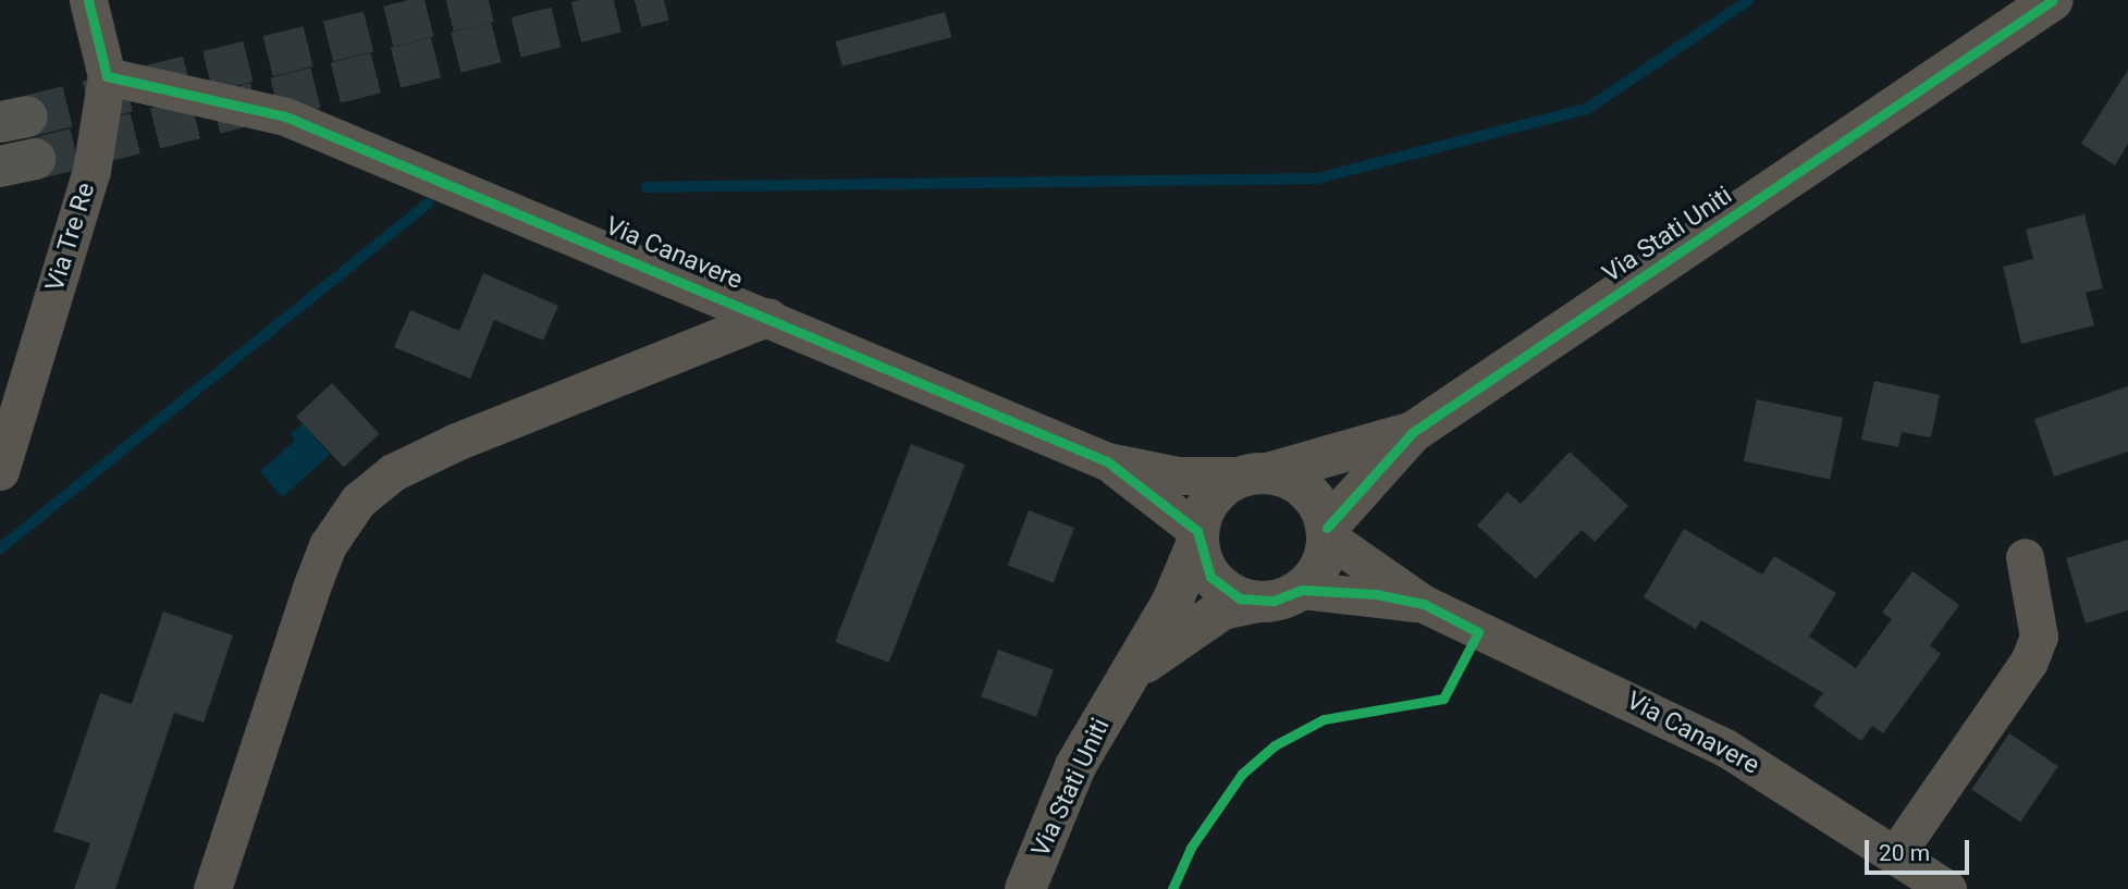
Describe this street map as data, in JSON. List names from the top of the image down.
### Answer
{
  "streets": {
    "street": ["Via Stati Uniti", "Via Tre Re", "Via Canavere"]
  },
  "crossings": [
    ["Via Stati Uniti", "Via Canavere"],
    ["Via Tre Re", "Via Canavere"]
  ],
  "scale_bar": "20 m"
}
